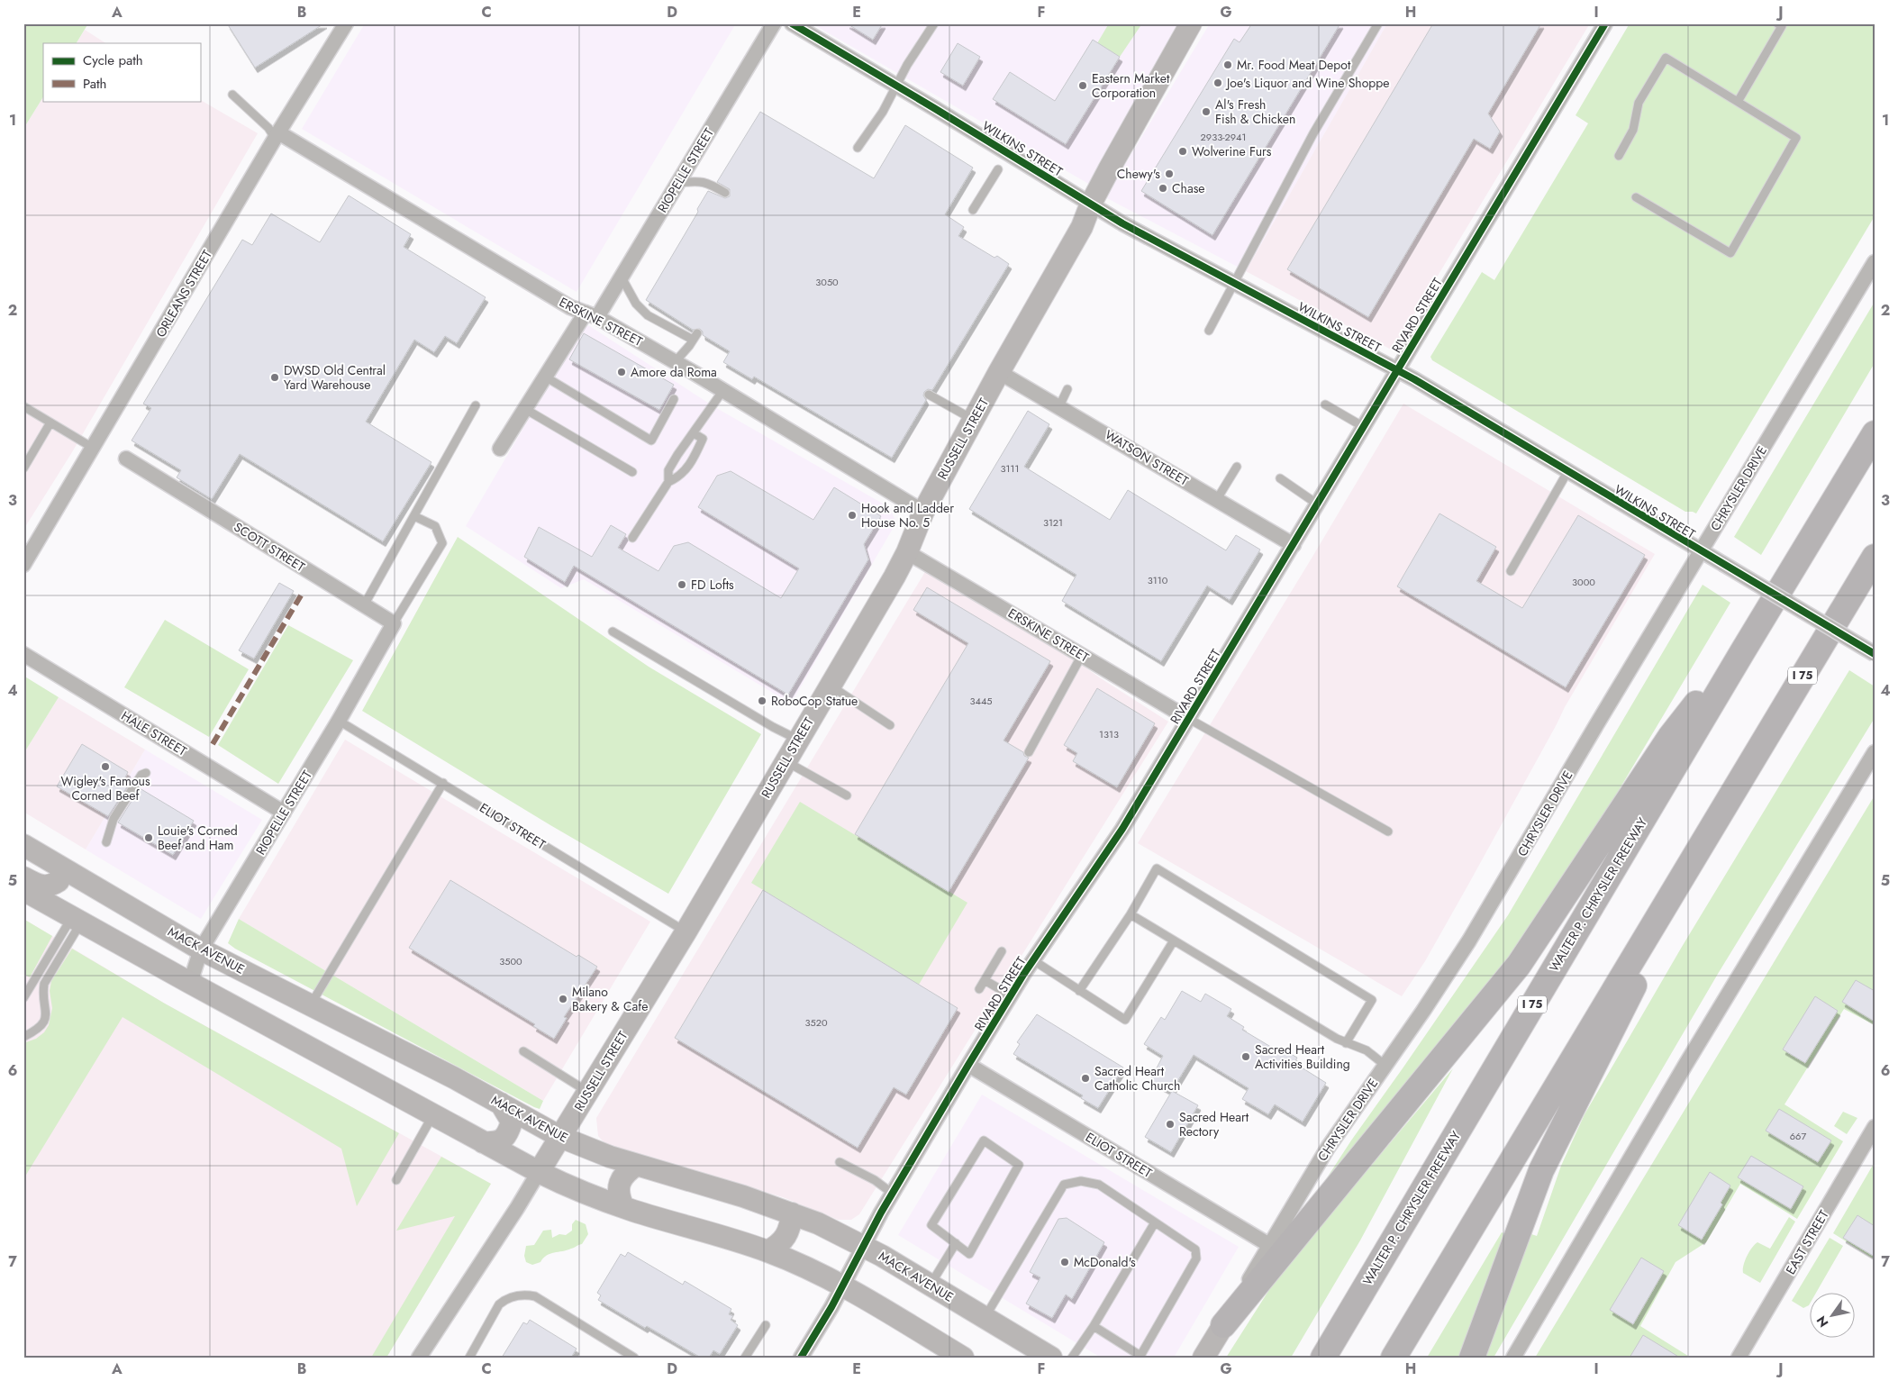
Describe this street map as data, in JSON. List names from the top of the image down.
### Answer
{
  "streets": {
    "highway": ["I 75", "WALTER P. CHRYSLER FREEWAY"],
    "main road": ["RUSSELL STREET", "CHRYSLER DRIVE", "MACK AVENUE"],
    "street": [
      "WILKINS STREET",
      "RIOPELLE STREET",
      "ORLEANS STREET",
      "RIVARD STREET",
      "ERSKINE STREET",
      "WATSON STREET",
      "SCOTT STREET",
      "HALE STREET",
      "ELIOT STREET",
      "EAST STREET"
    ]
  },
  "crossings": [
    ["WILKINS STREET", "RIVARD STREET"],
    ["WILKINS STREET", "RUSSELL STREET"],
    ["WILKINS STREET", "CHRYSLER DRIVE"],
    ["RIOPELLE STREET", "ERSKINE STREET"],
    ["RIOPELLE STREET", "SCOTT STREET"],
    ["RIOPELLE STREET", "HALE STREET"],
    ["RIOPELLE STREET", "ELIOT STREET"],
    ["RIOPELLE STREET", "MACK AVENUE"],
    ["ORLEANS STREET", "ERSKINE STREET"],
    ["RIVARD STREET", "ERSKINE STREET"],
    ["RIVARD STREET", "WATSON STREET"],
    ["RIVARD STREET", "ELIOT STREET"],
    ["RIVARD STREET", "MACK AVENUE"],
    ["ERSKINE STREET", "RUSSELL STREET"],
    ["RUSSELL STREET", "WATSON STREET"],
    ["RUSSELL STREET", "ELIOT STREET"],
    ["RUSSELL STREET", "MACK AVENUE"],
    ["CHRYSLER DRIVE", "ELIOT STREET"]
  ],
  "places": [
    "Mr. Food Meat Depot",
    "Joe's Liquor and Wine Shoppe",
    "Eastern Market Corporation",
    "Al's Fresh Fish & Chicken",
    "Wolverine Furs",
    "Chewy's",
    "Chase",
    "Amore da Roma",
    "DWSD Old Central Yard Warehouse",
    "Hook and Ladder House No. 5",
    "FD Lofts",
    "RoboCop Statue",
    "Wigley's Famous Corned Beef",
    "Louie's Corned Beef and Ham",
    "Milano Bakery & Cafe",
    "Sacred Heart Activities Building",
    "Sacred Heart Catholic Church",
    "Sacred Heart Rectory",
    "McDonald's"
  ],
  "house_numbers": [
    "2933-2941",
    "3050",
    "3111",
    "3121",
    "3110",
    "3000",
    "3445",
    "1313",
    "3500",
    "3520",
    "667"
  ],
  "legend": ["Cycle path", "Path"],
  "north": "bottom left",
  "grid": {
    "columns": [
      "A",
      "B",
      "C",
      "D",
      "E",
      "F",
      "G",
      "H",
      "I",
      "J"
    ],
    "rows": [
      "1",
      "2",
      "3",
      "4",
      "5",
      "6",
      "7"
    ]
  }
}
